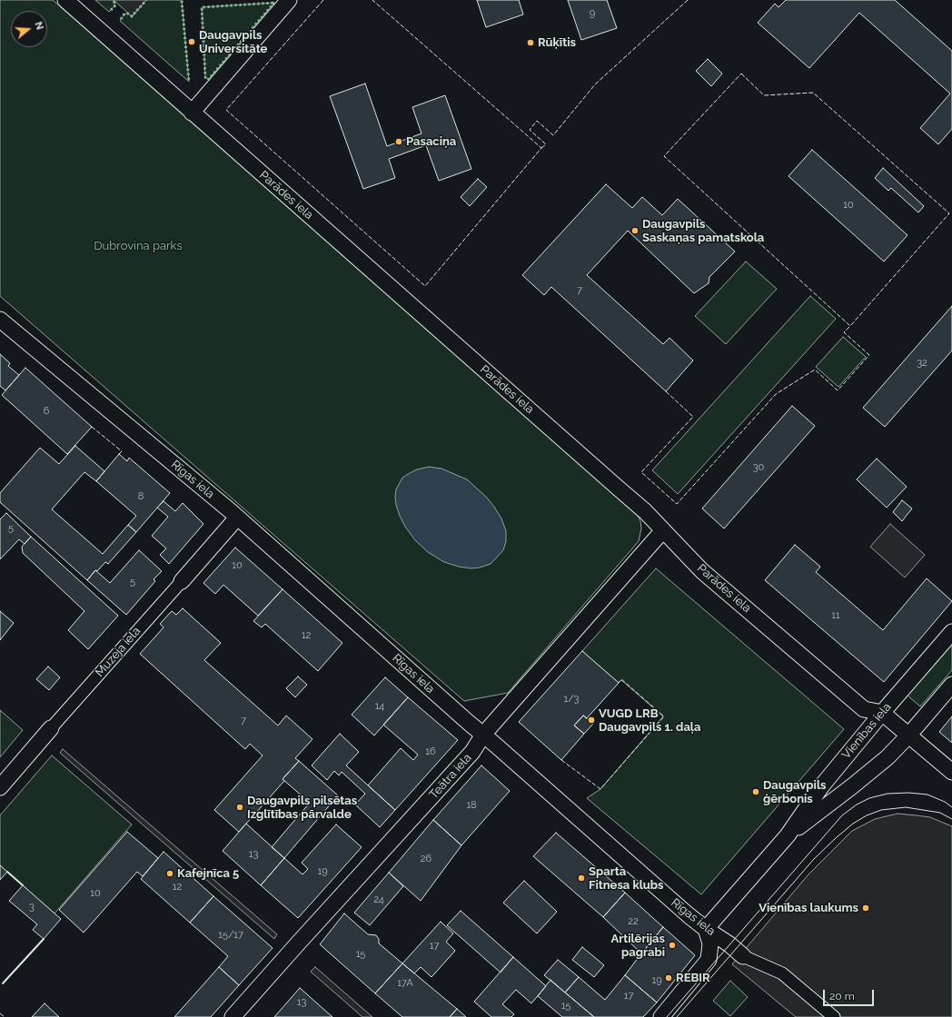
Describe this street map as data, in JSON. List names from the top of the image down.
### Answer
{
  "streets": {
    "street": [
      "Parādes iela",
      "Rīgas iela",
      "Muzeja iela",
      "Vienības iela",
      "Teātra iela"
    ]
  },
  "crossings": [
    ["Parādes iela", "Vienības iela"],
    ["Parādes iela", "Teātra iela"],
    ["Rīgas iela", "Muzeja iela"],
    ["Rīgas iela", "Vienības iela"],
    ["Rīgas iela", "Teātra iela"]
  ],
  "parks": ["Dubrovina parks"],
  "places": [
    "Daugavpils Universitāte",
    "Rūķītis",
    "Pasaciņa",
    "Daugavpils Saskaņas pamatskola",
    "VUGD LRB Daugavpils 1. daļa",
    "Daugavpils ģērbonis",
    "Daugavpils pilsētas Izglītības pārvalde",
    "Kafejnīca 5",
    "Sparta Fitnesa klubs",
    "Vienības laukums",
    "Artilērijas pagrabi",
    "REBIR"
  ],
  "house_numbers": [
    "9",
    "10",
    "7",
    "32",
    "6",
    "30",
    "8",
    "5",
    "10",
    "5",
    "11",
    "12",
    "1/3",
    "14",
    "7",
    "16",
    "18",
    "13",
    "26",
    "19",
    "12",
    "10",
    "24",
    "3",
    "22",
    "15/17",
    "17",
    "15",
    "19",
    "17A",
    "17",
    "13",
    "15"
  ],
  "scale_bar": "20 m",
  "north": "right"
}
